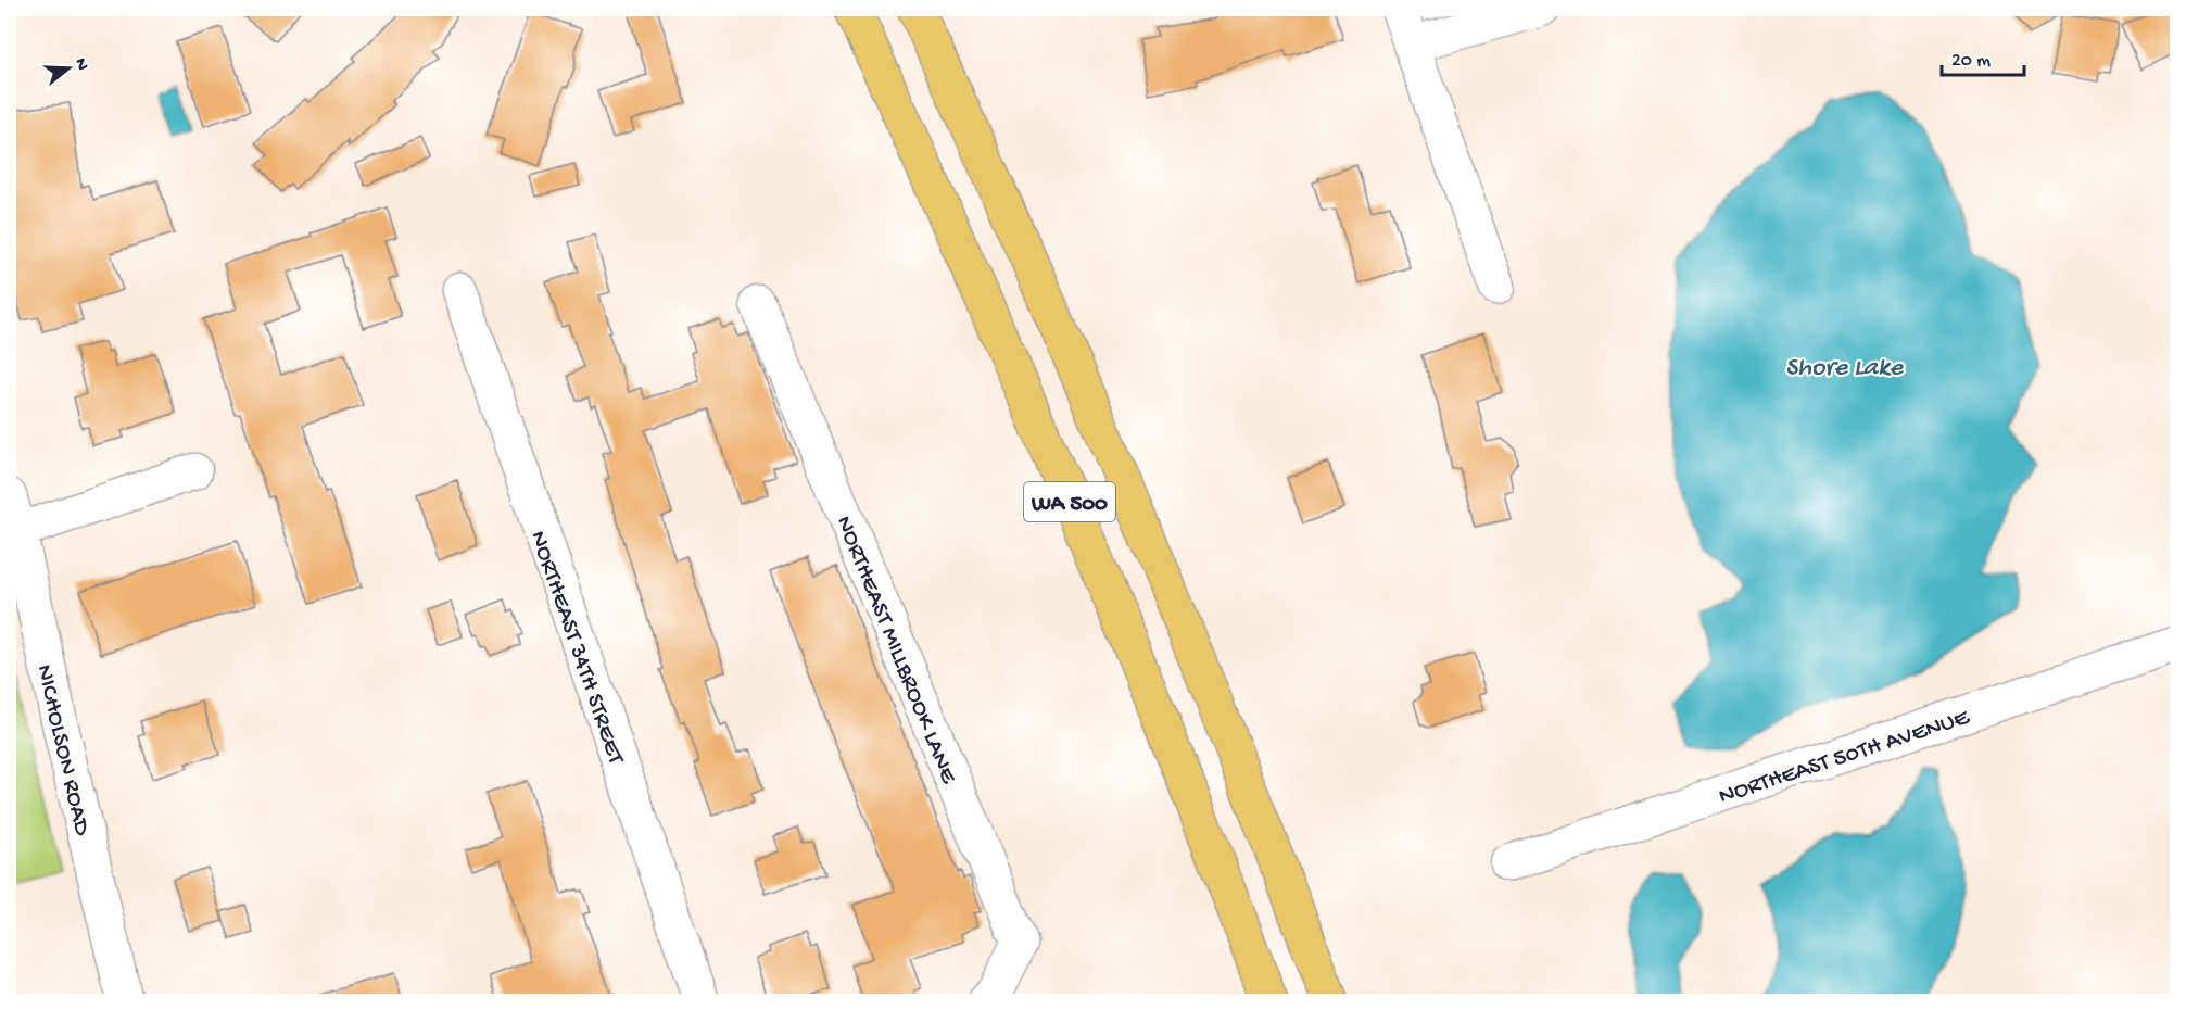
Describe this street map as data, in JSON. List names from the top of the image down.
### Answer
{
  "streets": {
    "highway": ["WA 500"],
    "street": [
      "NORTHEAST 34TH STREET",
      "NORTHEAST MILLBROOK LANE",
      "NICHOLSON ROAD",
      "NORTHEAST 50TH AVENUE"
    ]
  },
  "water": ["Shore Lake"],
  "scale_bar": "20 m",
  "north": "right"
}
